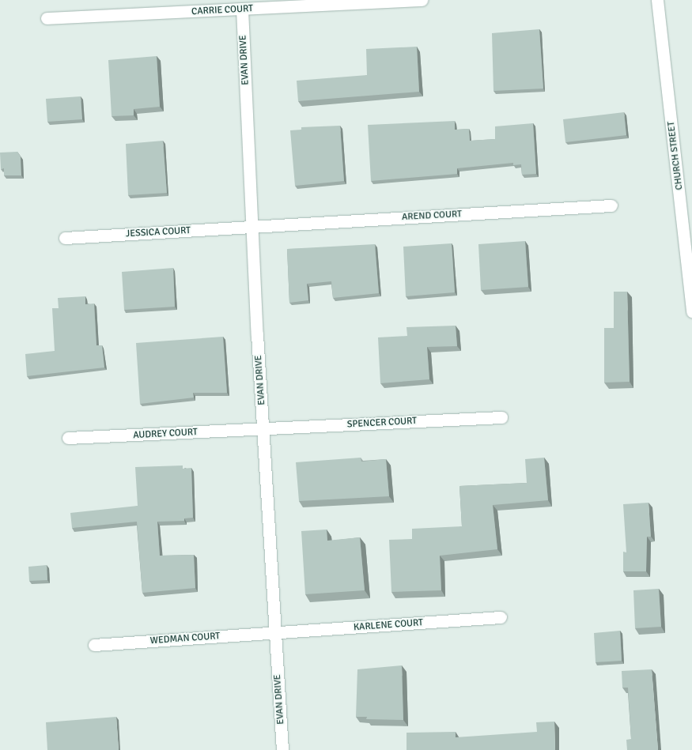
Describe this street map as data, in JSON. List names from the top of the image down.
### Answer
{
  "streets": {
    "street": [
      "CARRIE COURT",
      "EVAN DRIVE",
      "CHURCH STREET",
      "AREND COURT",
      "JESSICA COURT",
      "SPENCER COURT",
      "AUDREY COURT",
      "KARLENE COURT",
      "WEDMAN COURT"
    ]
  },
  "crossings": [
    ["CARRIE COURT", "EVAN DRIVE"],
    ["EVAN DRIVE", "AREND COURT"],
    ["EVAN DRIVE", "JESSICA COURT"],
    ["EVAN DRIVE", "SPENCER COURT"],
    ["EVAN DRIVE", "AUDREY COURT"],
    ["EVAN DRIVE", "KARLENE COURT"],
    ["EVAN DRIVE", "WEDMAN COURT"],
    ["AREND COURT", "JESSICA COURT"],
    ["SPENCER COURT", "AUDREY COURT"],
    ["KARLENE COURT", "WEDMAN COURT"]
  ]
}
